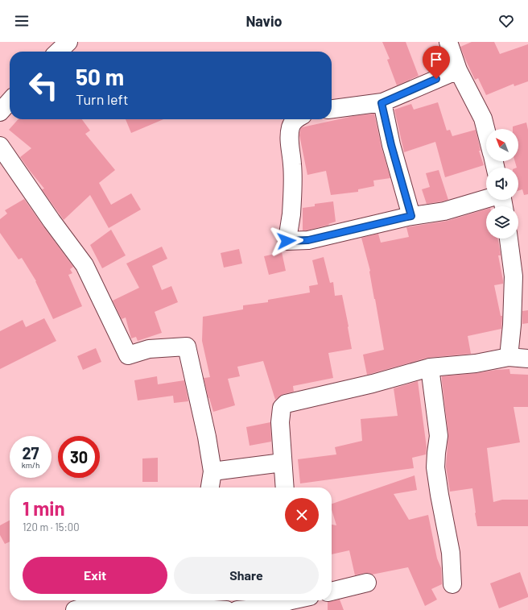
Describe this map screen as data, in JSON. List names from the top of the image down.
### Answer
{
  "north": "top left",
  "page": {
    "header": "Navio",
    "turn": ["50 m", "Turn left"],
    "speed": "27 km/h",
    "limit": "30",
    "heading": ["1 min", "120 m · 15:00"],
    "buttons": ["Exit", "Share"]
  }
}
